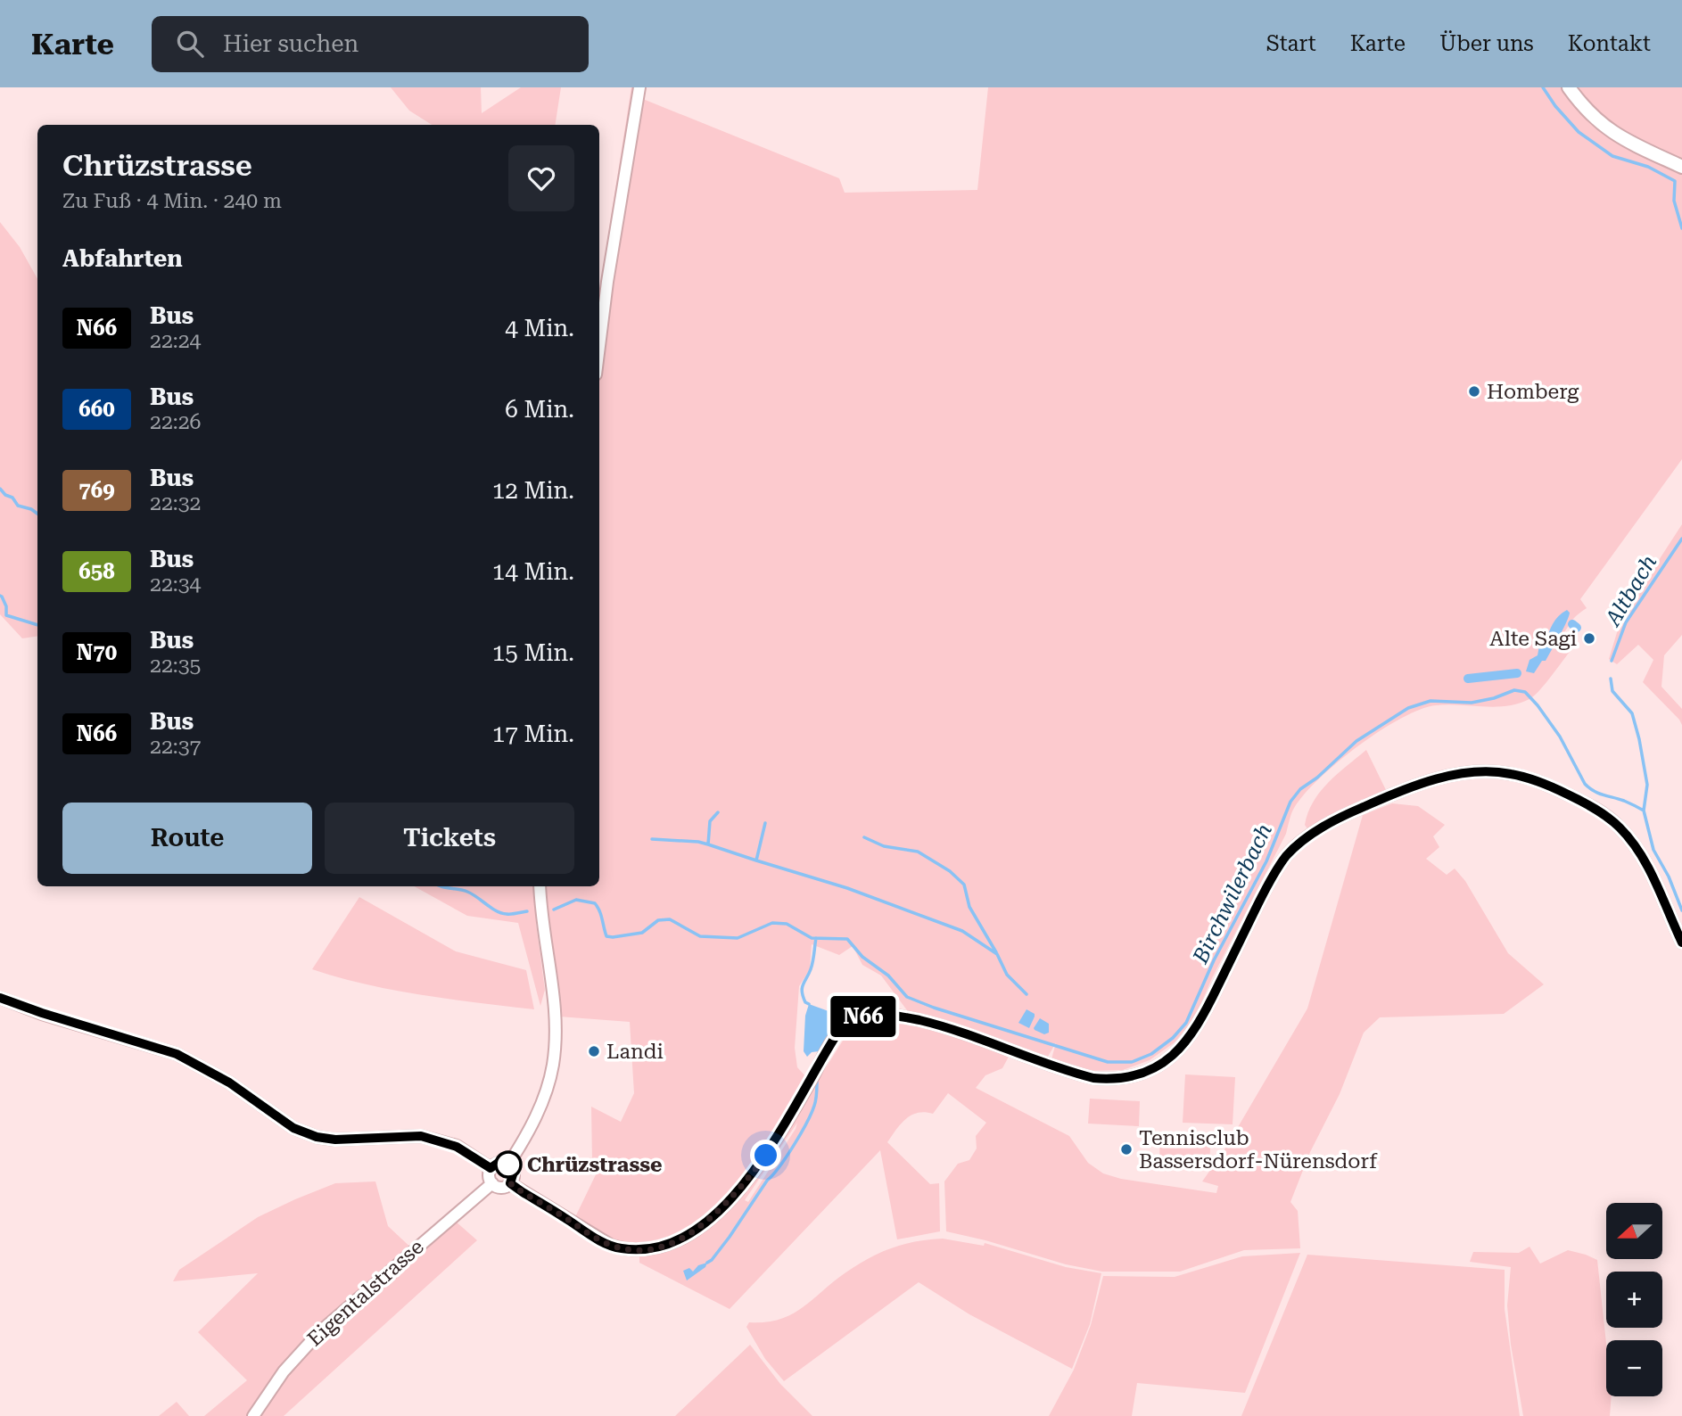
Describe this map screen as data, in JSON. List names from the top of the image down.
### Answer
{
  "streets": {
    "street": ["Eigentalstrasse"]
  },
  "water": ["Altbach", "Birchwilerbach"],
  "places": [
    "Homberg",
    "Alte Sagi",
    "Landi",
    "Tennisclub Bassersdorf-Nürensdorf",
    "Chrüzstrasse"
  ],
  "lines": ["bus line N66"],
  "north": "left",
  "page": {
    "header": "Karte",
    "search": "Hier suchen",
    "nav": [
      "Start",
      "Karte",
      "Über uns",
      "Kontakt"
    ],
    "on_map": "N66",
    "heading": [
      ["Chrüzstrasse", "Zu Fuß · 4 Min. · 240 m"],
      "Abfahrten"
    ],
    "list": [
      {
        "mark": "N66",
        "name": "Bus",
        "note": "22:24",
        "value": "4 Min."
      },
      {
        "mark": "660",
        "name": "Bus",
        "note": "22:26",
        "value": "6 Min."
      },
      {
        "mark": "769",
        "name": "Bus",
        "note": "22:32",
        "value": "12 Min."
      },
      {
        "mark": "658",
        "name": "Bus",
        "note": "22:34",
        "value": "14 Min."
      },
      {
        "mark": "N70",
        "name": "Bus",
        "note": "22:35",
        "value": "15 Min."
      },
      {
        "mark": "N66",
        "name": "Bus",
        "note": "22:37",
        "value": "17 Min."
      }
    ],
    "buttons": ["Route", "Tickets"],
    "map_buttons": ["+", "−"]
  }
}
